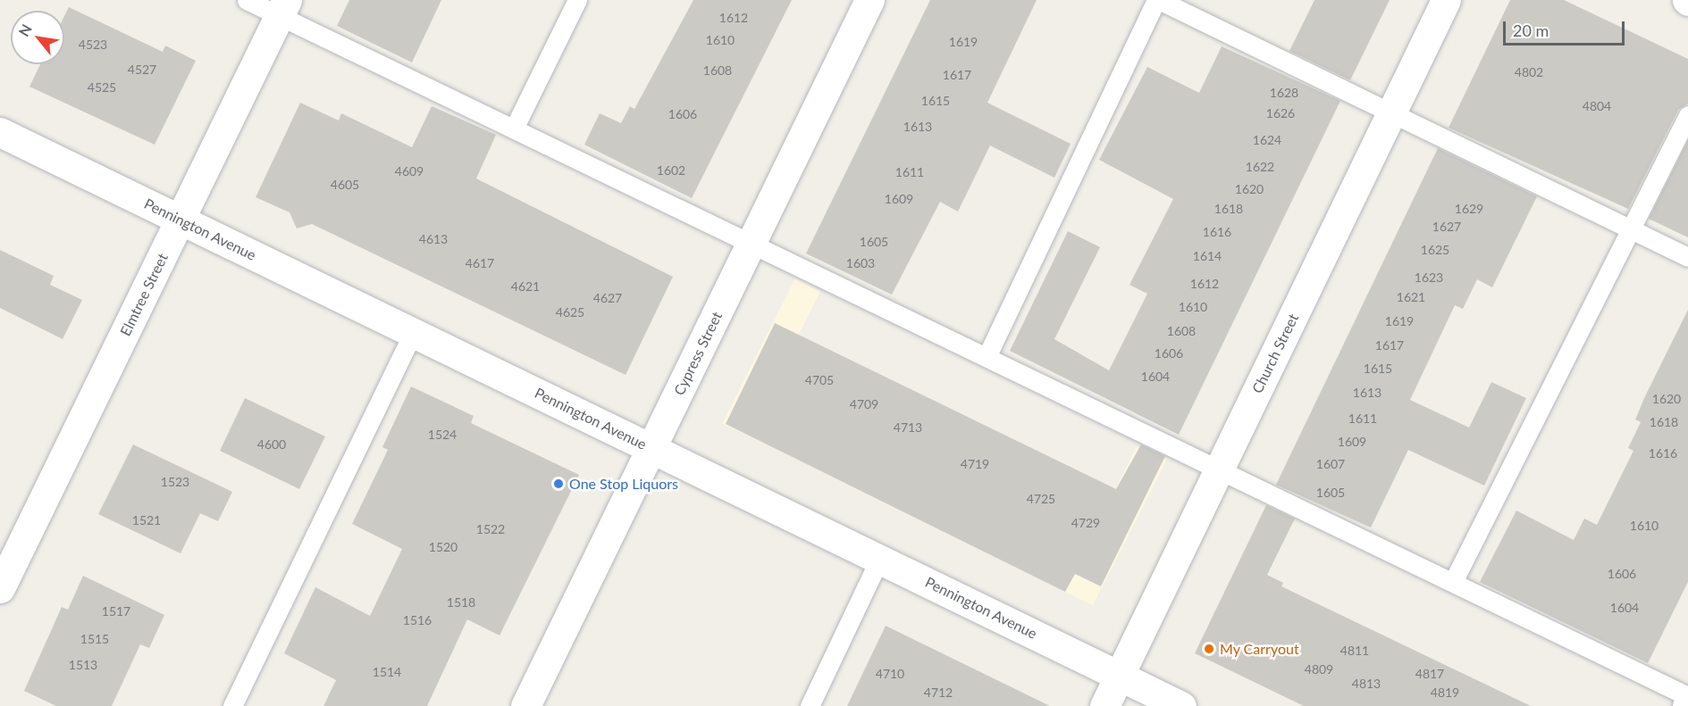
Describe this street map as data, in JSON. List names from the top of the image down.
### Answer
{
  "streets": {
    "main road": [
      "Pennington Avenue",
      "Elmtree Street",
      "Cypress Street",
      "Church Street"
    ]
  },
  "crossings": [
    ["Pennington Avenue", "Elmtree Street"],
    ["Pennington Avenue", "Cypress Street"],
    ["Pennington Avenue", "Church Street"]
  ],
  "places": ["One Stop Liquors", "My Carryout"],
  "house_numbers": [
    "1612",
    "1610",
    "1619",
    "4523",
    "4527",
    "1608",
    "4802",
    "1617",
    "4525",
    "1628",
    "1615",
    "4804",
    "1626",
    "1606",
    "1613",
    "1624",
    "1622",
    "1602",
    "4609",
    "1611",
    "4605",
    "1620",
    "1609",
    "1618",
    "1629",
    "1627",
    "1616",
    "4613",
    "1605",
    "1625",
    "1614",
    "4617",
    "1603",
    "1623",
    "1612",
    "4621",
    "1621",
    "4627",
    "1610",
    "4625",
    "1619",
    "1608",
    "1617",
    "1606",
    "1615",
    "1604",
    "4705",
    "1613",
    "1620",
    "4709",
    "1611",
    "1618",
    "4713",
    "1524",
    "1609",
    "4600",
    "1616",
    "4719",
    "1607",
    "1523",
    "1605",
    "4725",
    "1521",
    "4729",
    "1610",
    "1522",
    "1520",
    "1606",
    "1518",
    "1604",
    "1517",
    "1516",
    "1515",
    "4811",
    "1513",
    "4809",
    "1514",
    "4710",
    "4817",
    "4813",
    "4712",
    "4819"
  ],
  "scale_bar": "20 m",
  "north": "top left"
}
